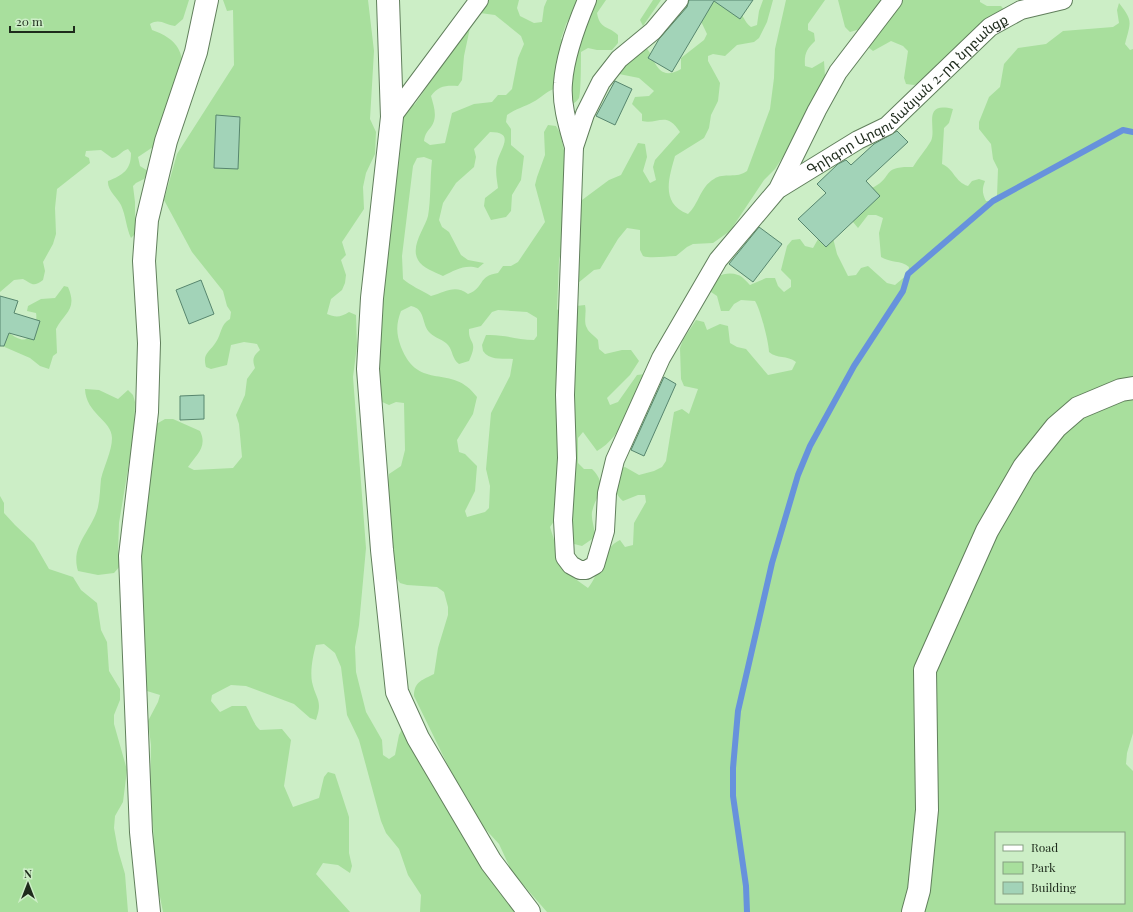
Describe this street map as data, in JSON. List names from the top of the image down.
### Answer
{
  "streets": {
    "street": ["Գրիգոր Արզումանյան 2-րդ նրբանցք"]
  },
  "legend": ["Road", "Park", "Building"],
  "scale_bar": "20 m",
  "north": "top"
}
